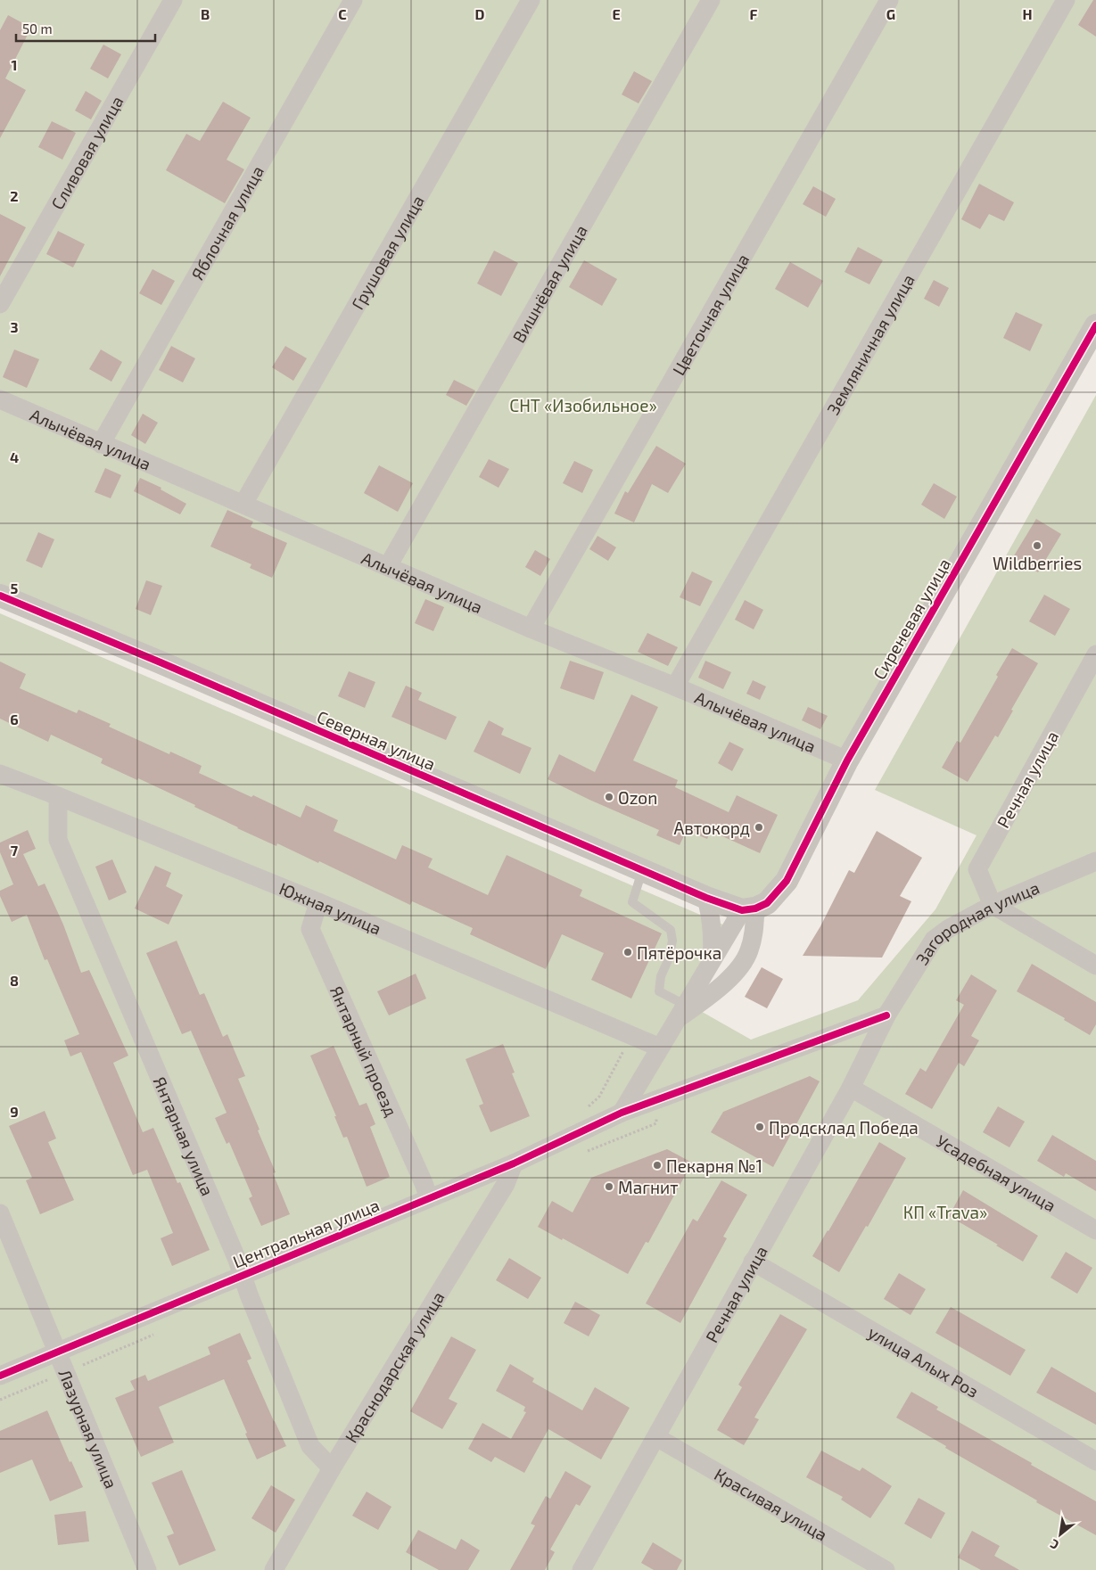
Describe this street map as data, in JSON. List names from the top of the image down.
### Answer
{
  "streets": {
    "street": [
      "Сливовая улица",
      "Яблочная улица",
      "Грушовая улица",
      "Вишнёвая улица",
      "Цветочная улица",
      "Земляничная улица",
      "Алычёвая улица",
      "Сиреневая улица",
      "Северная улица",
      "Речная улица",
      "Южная улица",
      "Загородная улица",
      "Янтарный проезд",
      "Янтарная улица",
      "Усадебная улица",
      "Центральная улица",
      "улица Алых Роз",
      "Краснодарская улица",
      "Лазурная улица",
      "Красивая улица"
    ]
  },
  "crossings": [
    ["Яблочная улица", "Алычёвая улица"],
    ["Грушовая улица", "Алычёвая улица"],
    ["Вишнёвая улица", "Алычёвая улица"],
    ["Цветочная улица", "Алычёвая улица"],
    ["Земляничная улица", "Алычёвая улица"],
    ["Алычёвая улица", "Сиреневая улица"],
    ["Сиреневая улица", "Северная улица"],
    ["Речная улица", "Загородная улица"],
    ["Речная улица", "Усадебная улица"],
    ["Речная улица", "Центральная улица"],
    ["Речная улица", "улица Алых Роз"],
    ["Речная улица", "Красивая улица"],
    ["Южная улица", "Янтарный проезд"],
    ["Южная улица", "Янтарная улица"],
    ["Загородная улица", "Центральная улица"],
    ["Янтарный проезд", "Центральная улица"],
    ["Янтарная улица", "Центральная улица"],
    ["Янтарная улица", "Краснодарская улица"],
    ["Центральная улица", "Краснодарская улица"],
    ["Центральная улица", "Лазурная улица"]
  ],
  "parks": ["СНТ «Изобильное»", "КП «Trava»"],
  "places": [
    "Wildberries",
    "Ozon",
    "Автокорд",
    "Пятёрочка",
    "Продсклад Победа",
    "Пекарня №1",
    "Магнит"
  ],
  "scale_bar": "50 m",
  "north": "bottom left",
  "grid": {
    "columns": [
      "B",
      "C",
      "D",
      "E",
      "F",
      "G",
      "H"
    ],
    "rows": [
      "1",
      "2",
      "3",
      "4",
      "5",
      "6",
      "7",
      "8",
      "9"
    ]
  }
}
